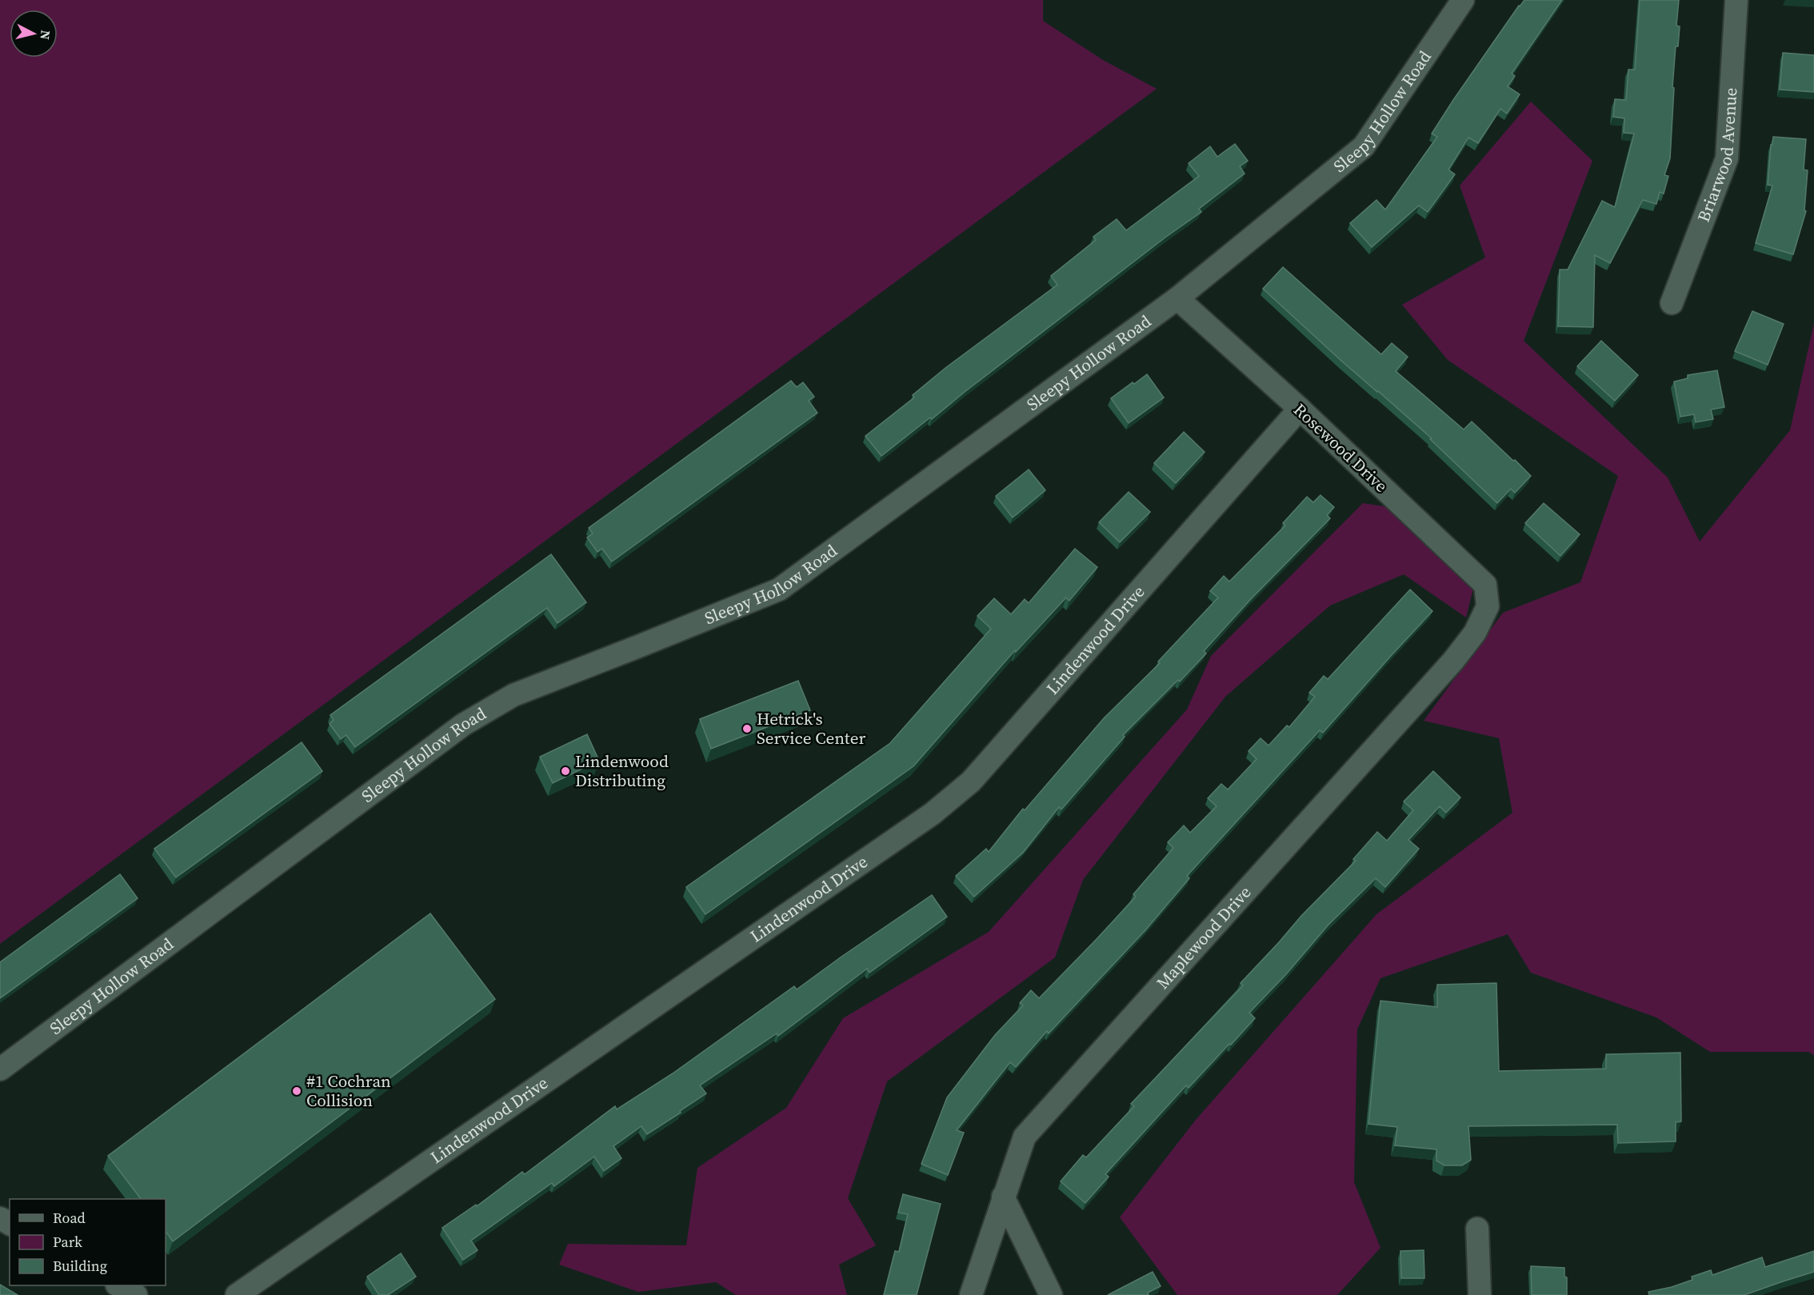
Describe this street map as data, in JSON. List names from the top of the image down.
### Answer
{
  "streets": {
    "street": [
      "Sleepy Hollow Road",
      "Briarwood Avenue",
      "Rosewood Drive",
      "Lindenwood Drive",
      "Maplewood Drive"
    ]
  },
  "crossings": [
    ["Sleepy Hollow Road", "Rosewood Drive"],
    ["Rosewood Drive", "Lindenwood Drive"],
    ["Rosewood Drive", "Maplewood Drive"]
  ],
  "places": ["Hetrick's Service Center", "Lindenwood Distributing", "#1 Cochran Collision"],
  "legend": ["Road", "Park", "Building"],
  "north": "right"
}
